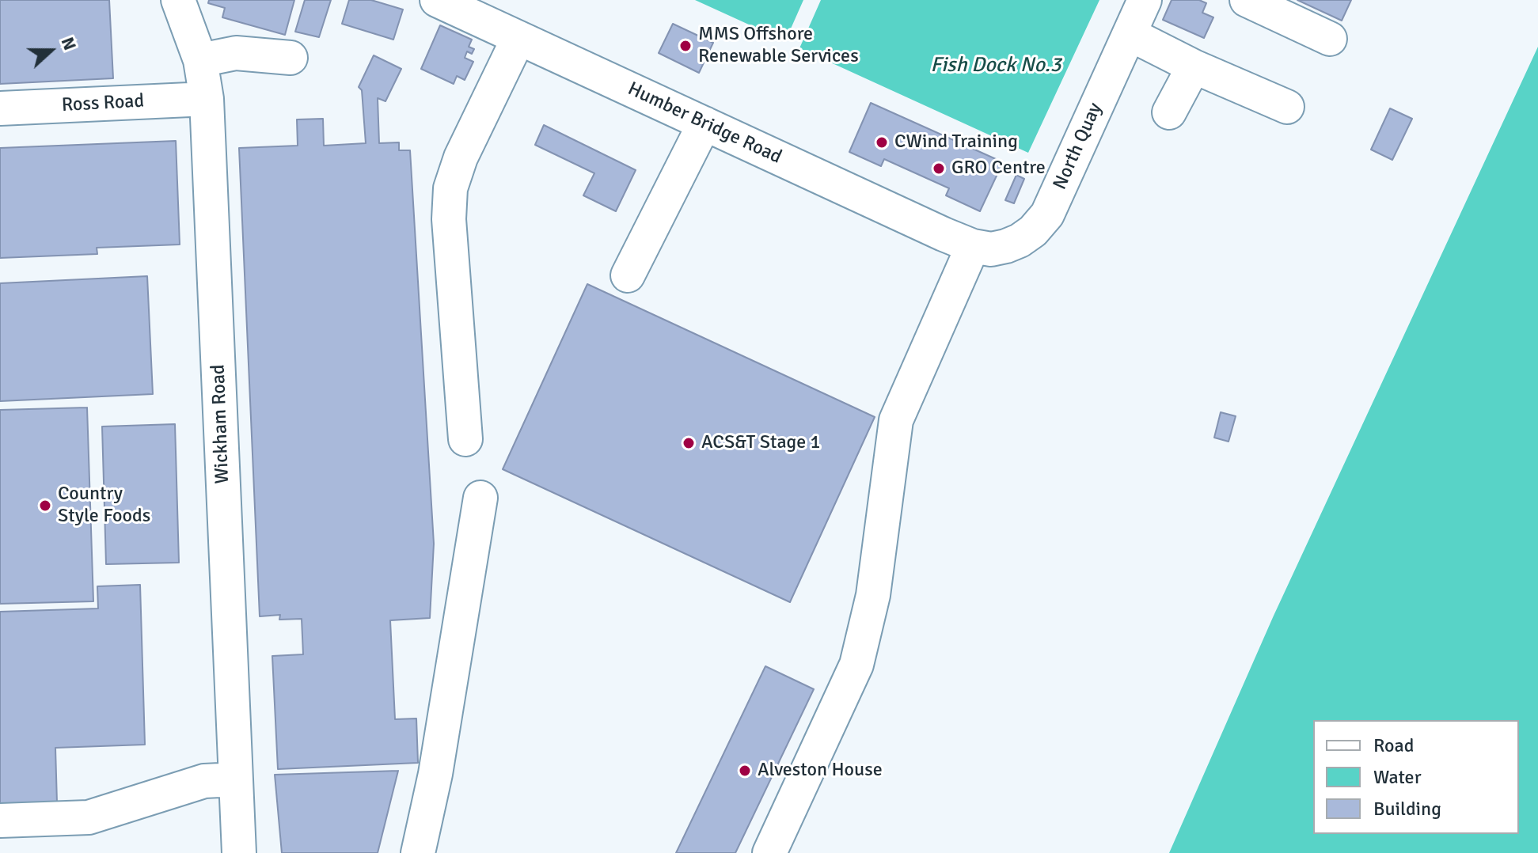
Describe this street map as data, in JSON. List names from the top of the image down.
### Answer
{
  "streets": {
    "street": [
      "Ross Road",
      "Humber Bridge Road",
      "North Quay",
      "Wickham Road"
    ]
  },
  "crossings": [
    ["Ross Road", "Wickham Road"],
    ["Humber Bridge Road", "North Quay"]
  ],
  "water": ["Fish Dock No.3"],
  "places": [
    "MMS Offshore Renewable Services",
    "CWind Training",
    "GRO Centre",
    "ACS&T Stage 1",
    "Country Style Foods",
    "Alveston House"
  ],
  "legend": ["Road", "Water", "Building"],
  "north": "right"
}
